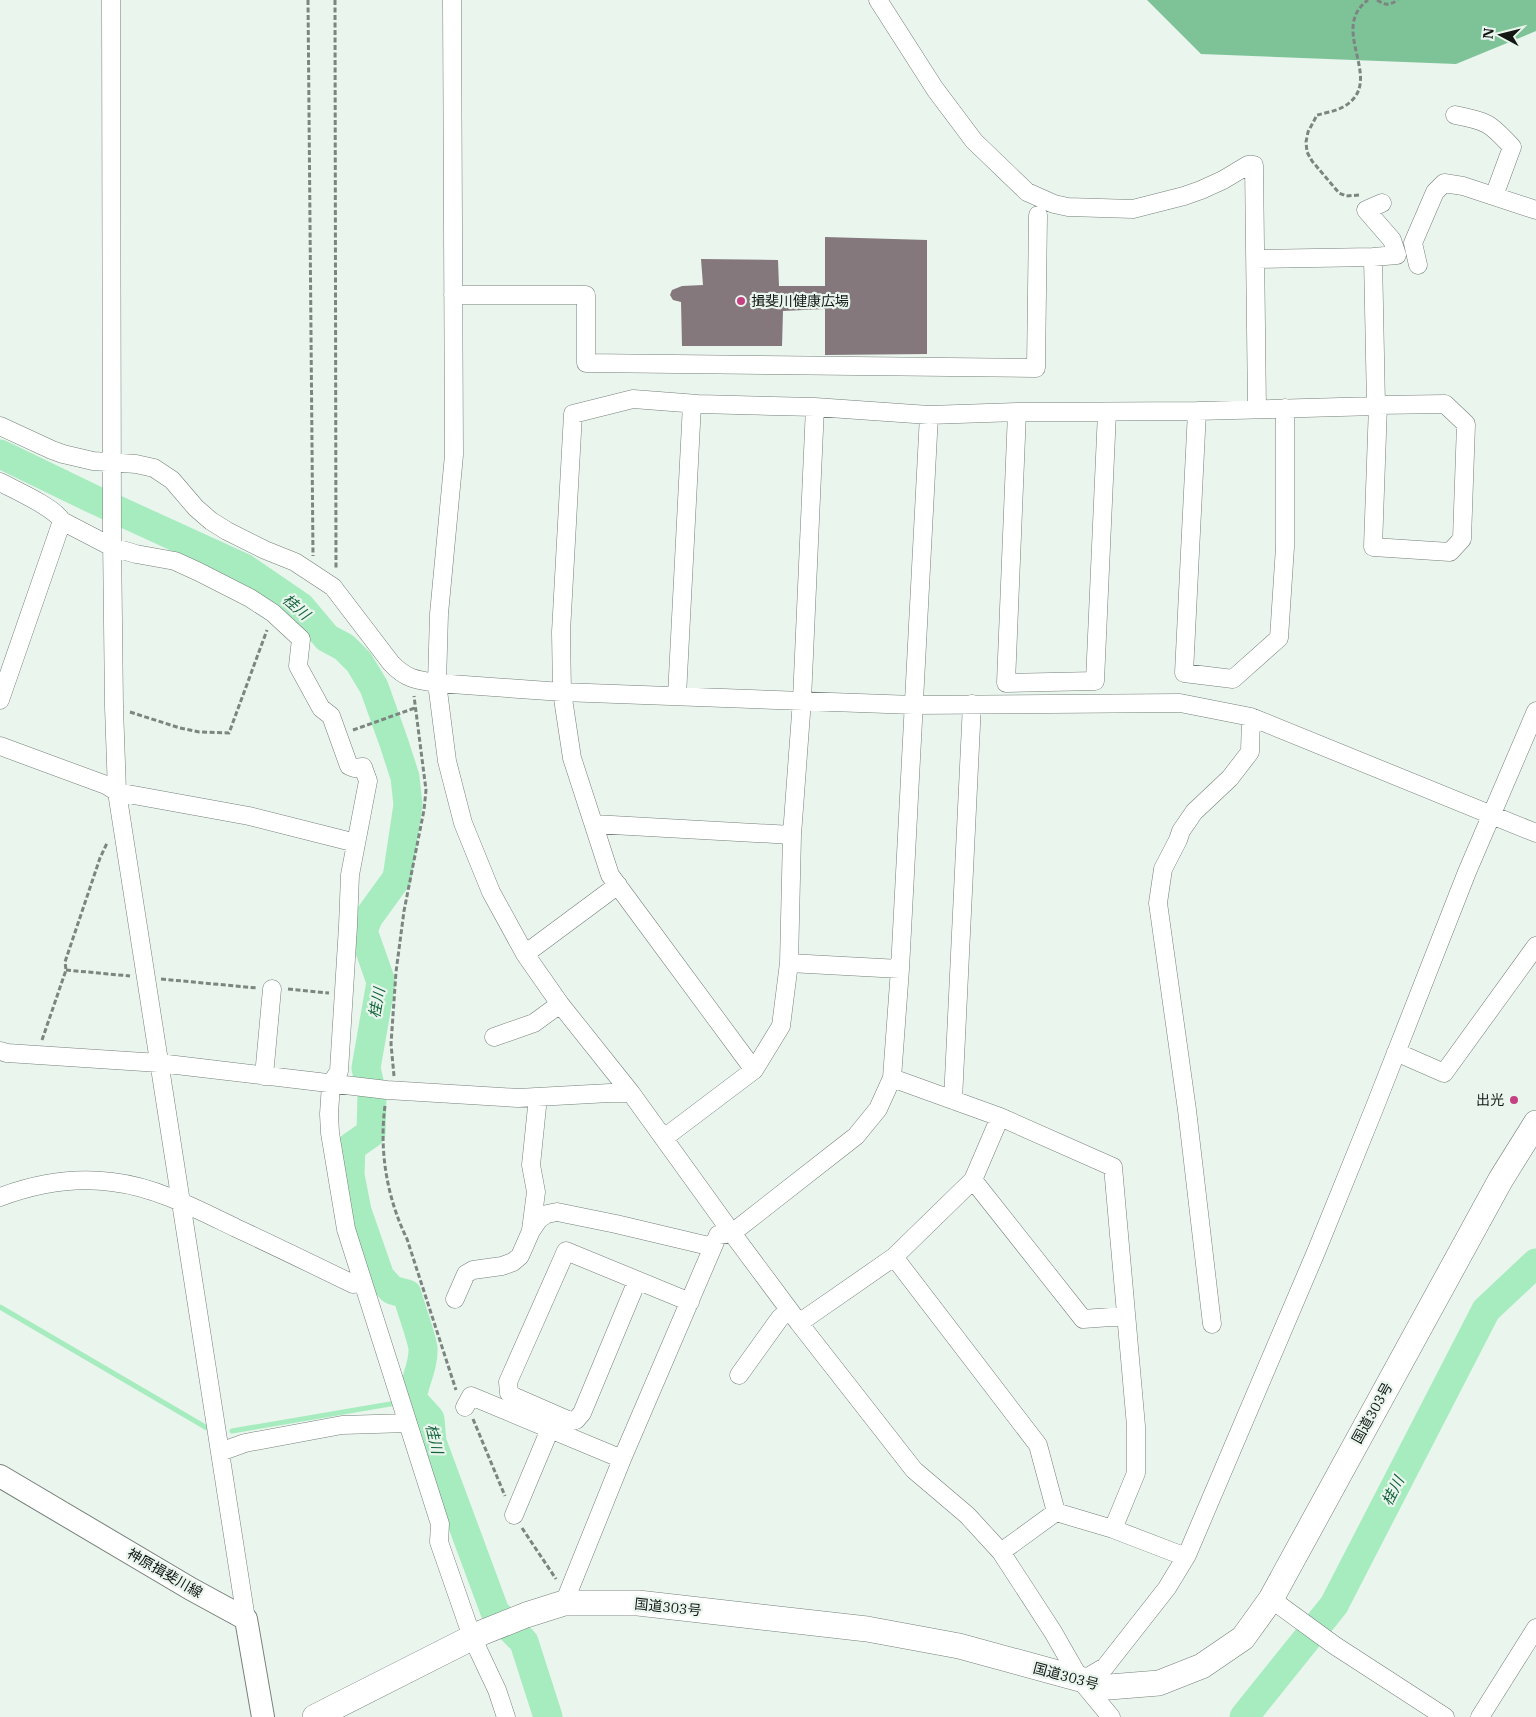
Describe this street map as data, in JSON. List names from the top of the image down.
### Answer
{
  "streets": {
    "highway": ["国道303号"],
    "main road": ["神原揖斐川線"]
  },
  "water": ["桂川"],
  "places": ["揖斐川健康広場", "出光"],
  "north": "left"
}
